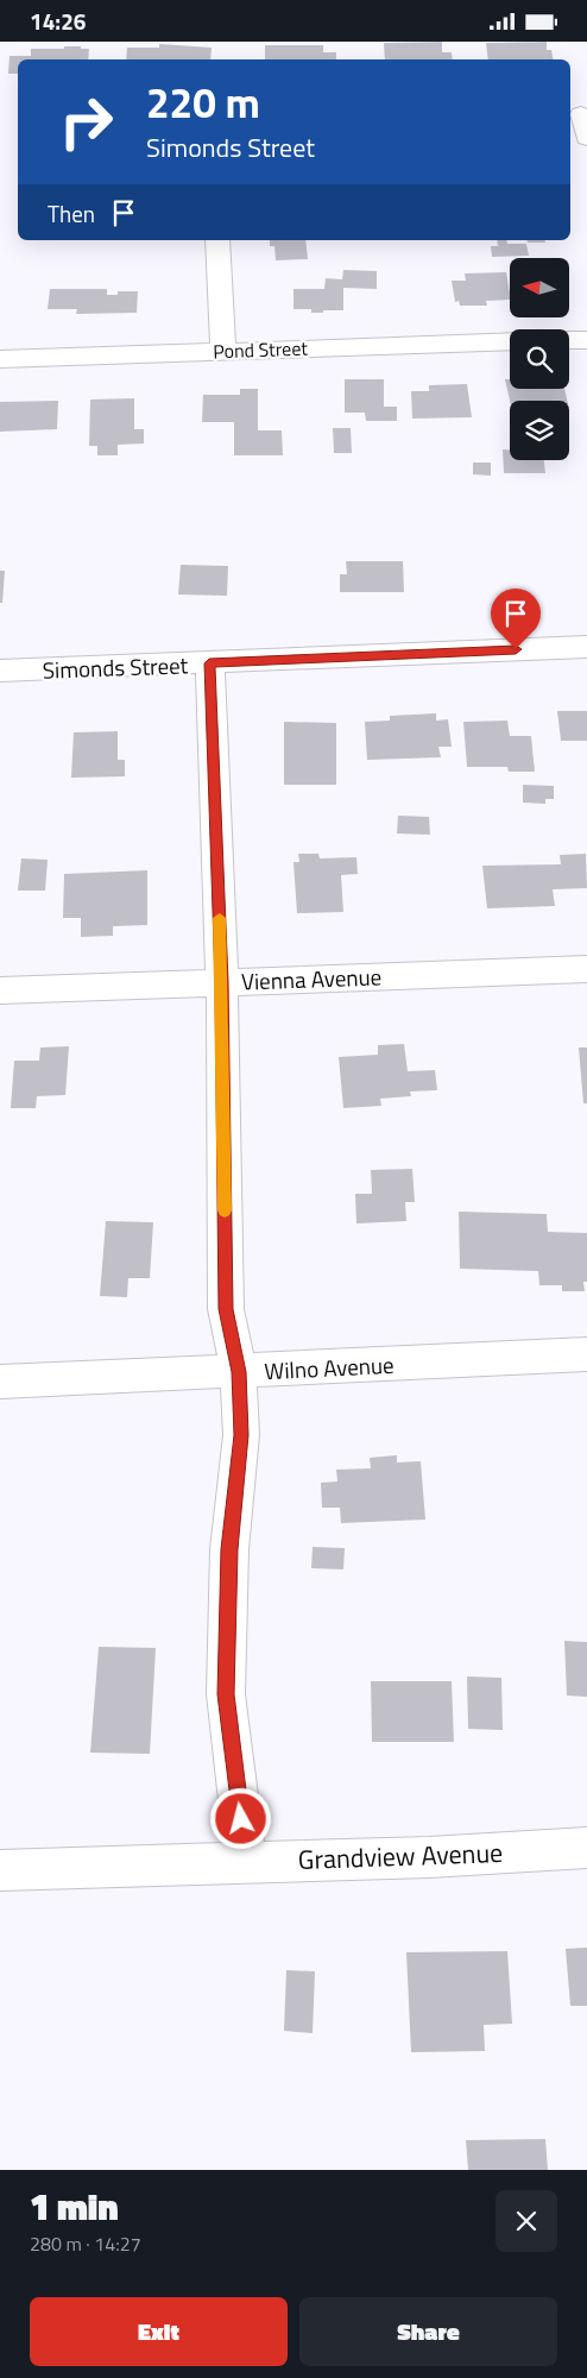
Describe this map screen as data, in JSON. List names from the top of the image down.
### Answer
{
  "streets": {
    "street": [
      "Pond Street",
      "Simonds Street",
      "Vienna Avenue",
      "Wilno Avenue",
      "Grandview Avenue"
    ]
  },
  "north": "left",
  "page": {
    "status": "14:26",
    "turn": ["220 m", "Simonds Street"],
    "then": "Then",
    "heading": ["1 min", "280 m · 14:27"],
    "buttons": ["Exit", "Share"]
  }
}
